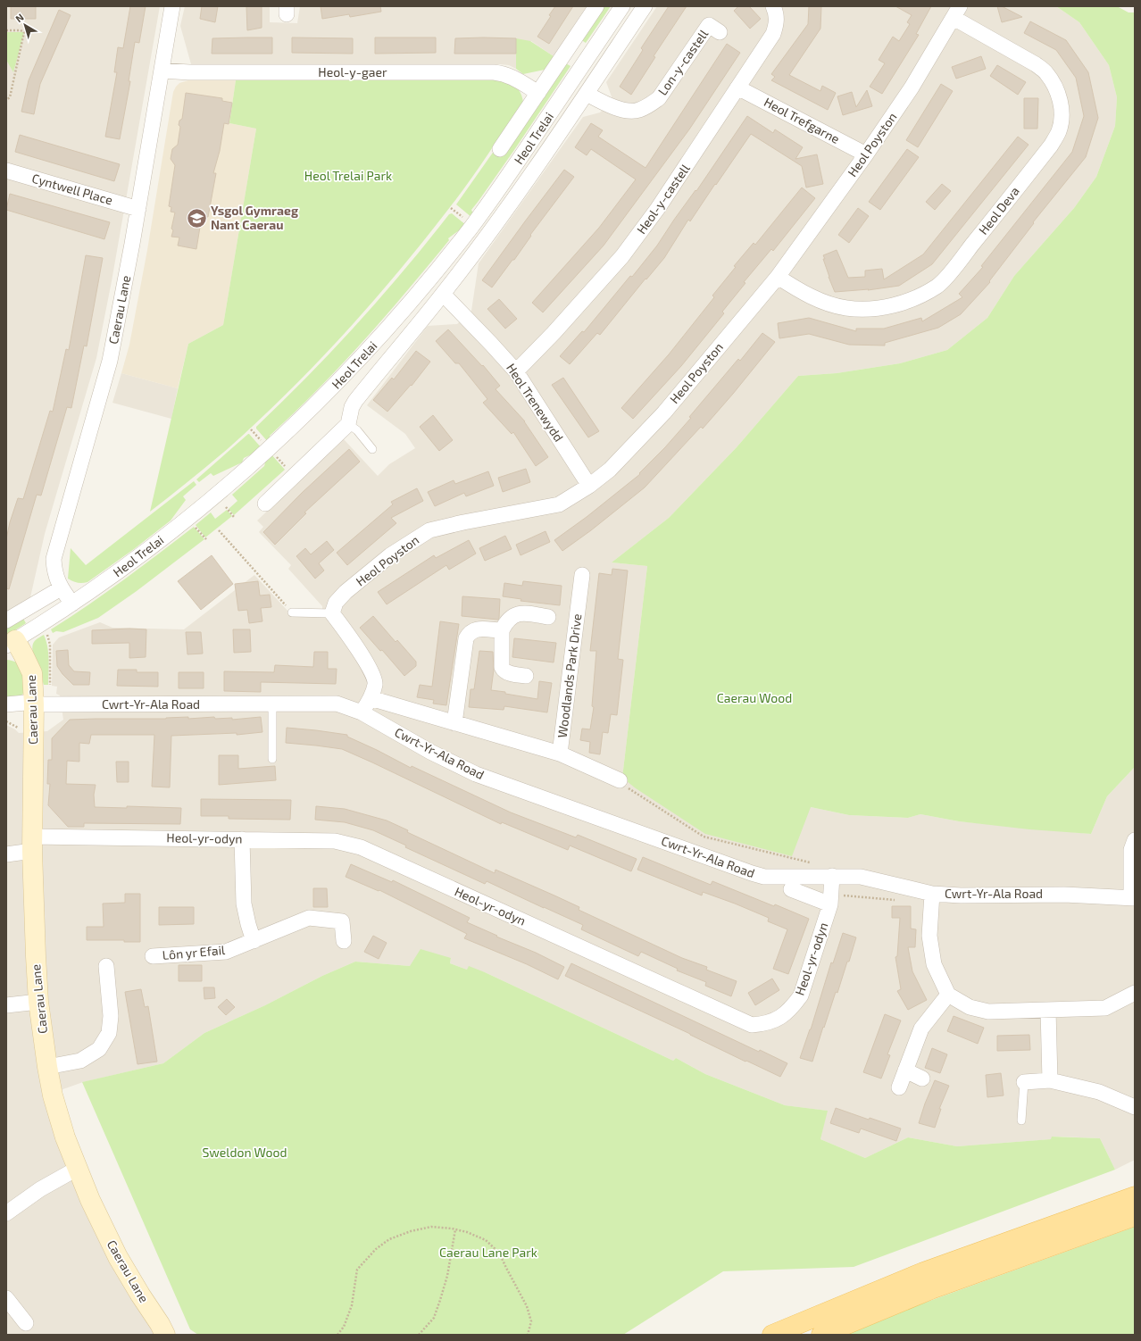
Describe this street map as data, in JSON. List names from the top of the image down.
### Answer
{
  "streets": {
    "street": [
      "Lon-y-castell",
      "Heol-y-gaer",
      "Heol Trefgarne",
      "Heol Trelai",
      "Heol Poyston",
      "Cyntwell Place",
      "Heol-y-castell",
      "Heol Deva",
      "Caerau Lane",
      "Heol Trenewydd",
      "Woodlands Park Drive",
      "Cwrt-Yr-Ala Road",
      "Heol-yr-odyn",
      "Lôn yr Efail"
    ]
  },
  "crossings": [
    ["Lon-y-castell", "Heol Trelai"],
    ["Heol-y-gaer", "Heol Trelai"],
    ["Heol-y-gaer", "Caerau Lane"],
    ["Heol Trefgarne", "Heol Poyston"],
    ["Heol Trefgarne", "Heol-y-castell"],
    ["Heol Trelai", "Caerau Lane"],
    ["Heol Trelai", "Heol Trenewydd"],
    ["Heol Poyston", "Heol Deva"],
    ["Heol Poyston", "Heol Trenewydd"],
    ["Cyntwell Place", "Caerau Lane"],
    ["Heol-y-castell", "Heol Trenewydd"],
    ["Caerau Lane", "Cwrt-Yr-Ala Road"],
    ["Caerau Lane", "Heol-yr-odyn"],
    ["Woodlands Park Drive", "Cwrt-Yr-Ala Road"],
    ["Cwrt-Yr-Ala Road", "Heol-yr-odyn"]
  ],
  "parks": [
    "Heol Trelai Park",
    "Caerau Wood",
    "Sweldon Wood",
    "Caerau Lane Park"
  ],
  "places": {
    "school or university": ["Ysgol Gymraeg Nant Caerau"]
  },
  "north": "top left"
}
